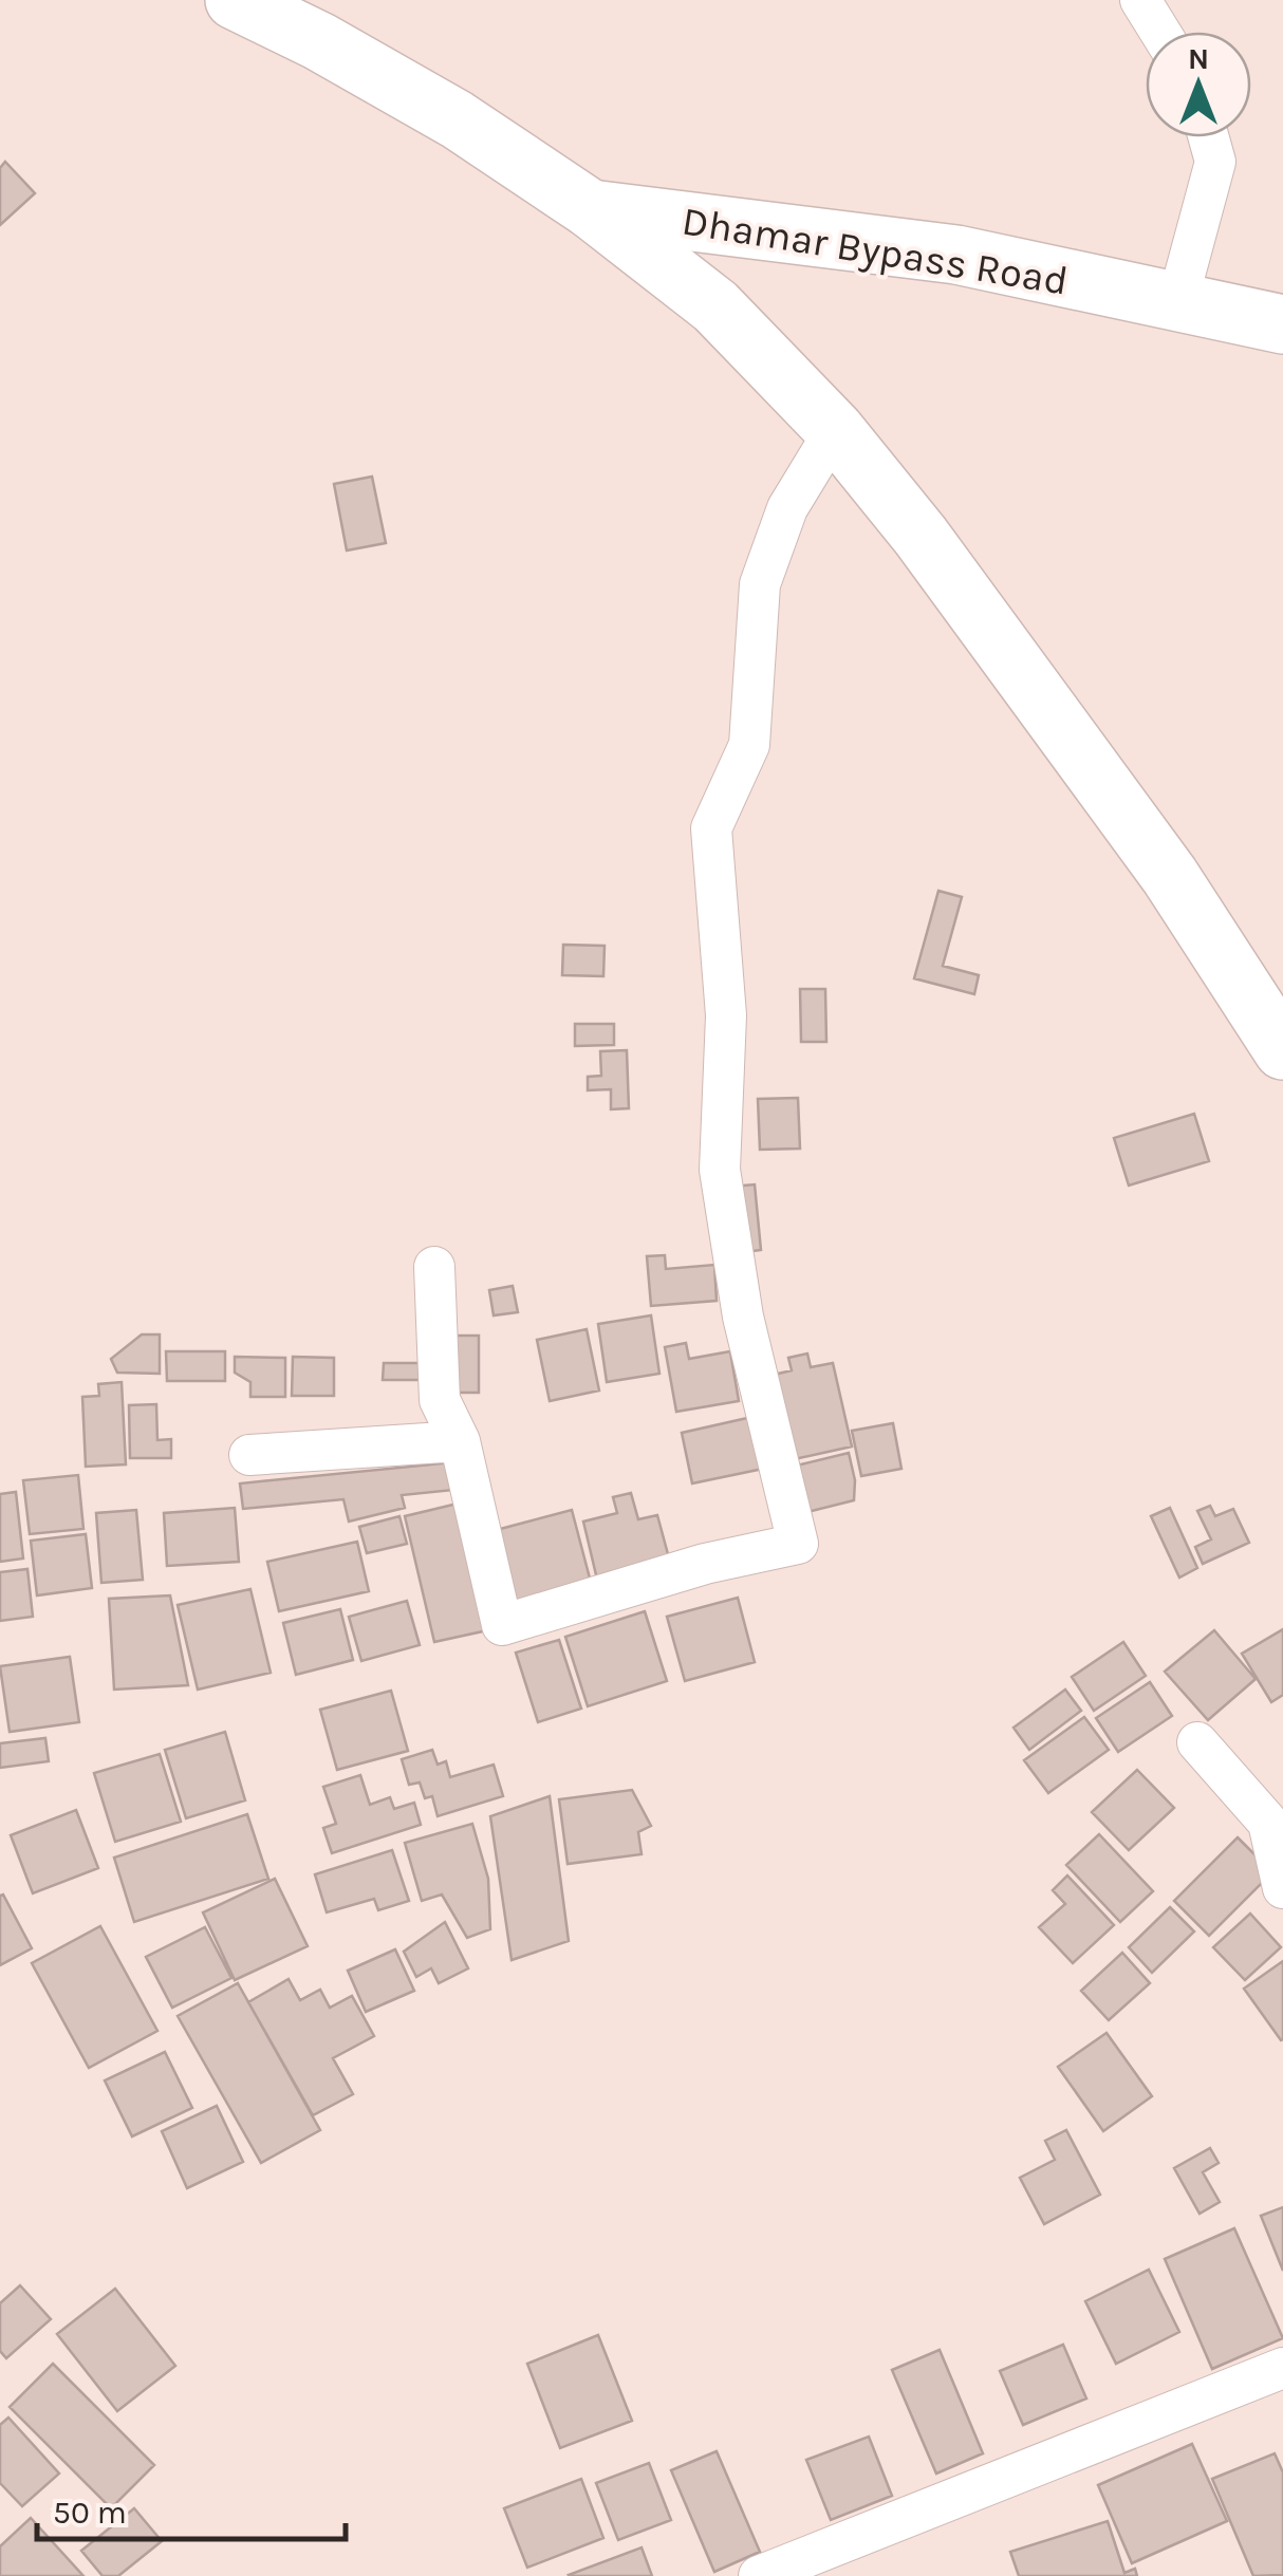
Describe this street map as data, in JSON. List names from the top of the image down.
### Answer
{
  "streets": {
    "main road": ["Dhamar Bypass Road"]
  },
  "scale_bar": "50 m",
  "north": "top"
}
